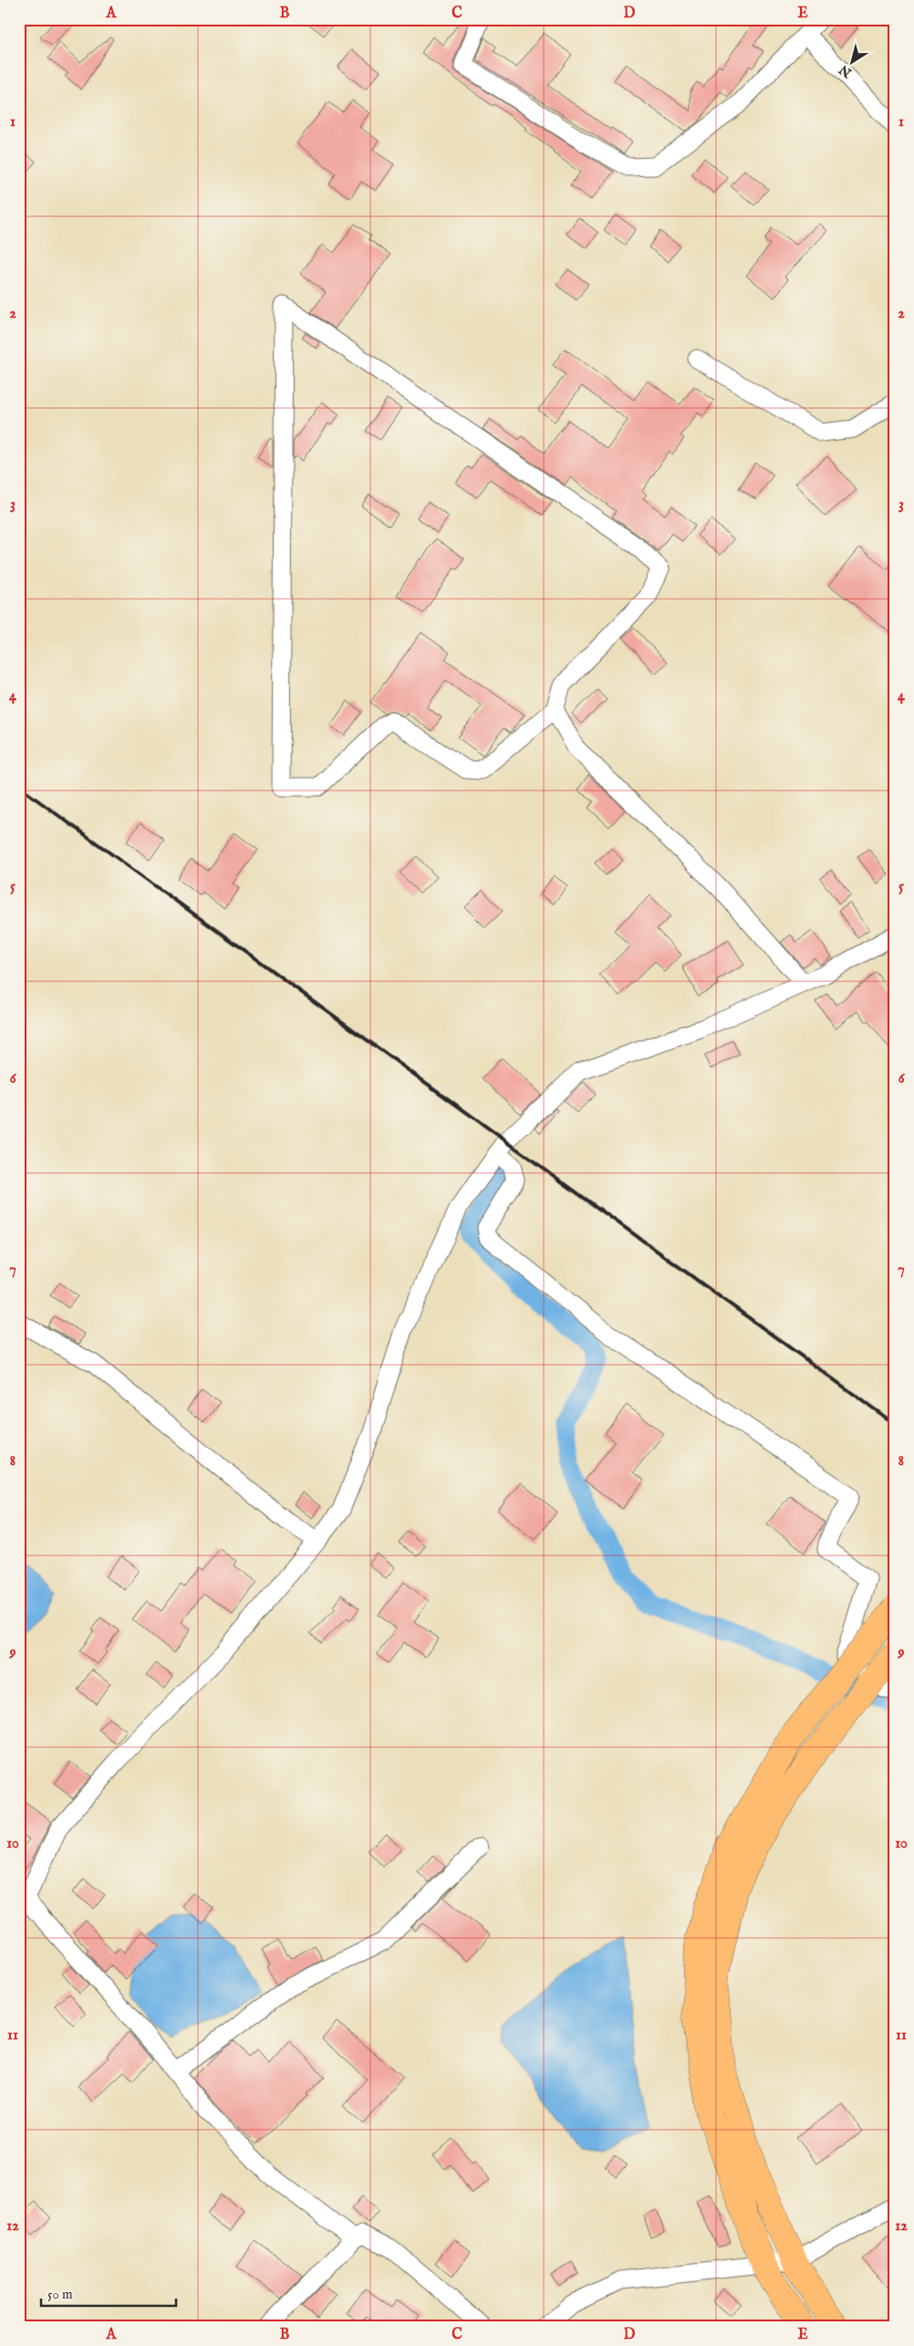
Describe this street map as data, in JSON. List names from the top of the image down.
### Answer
{
  "scale_bar": "50 m",
  "north": "bottom left",
  "grid": {
    "columns": [
      "A",
      "B",
      "C",
      "D",
      "E"
    ],
    "rows": [
      "1",
      "2",
      "3",
      "4",
      "5",
      "6",
      "7",
      "8",
      "9",
      "10",
      "11",
      "12"
    ]
  }
}
